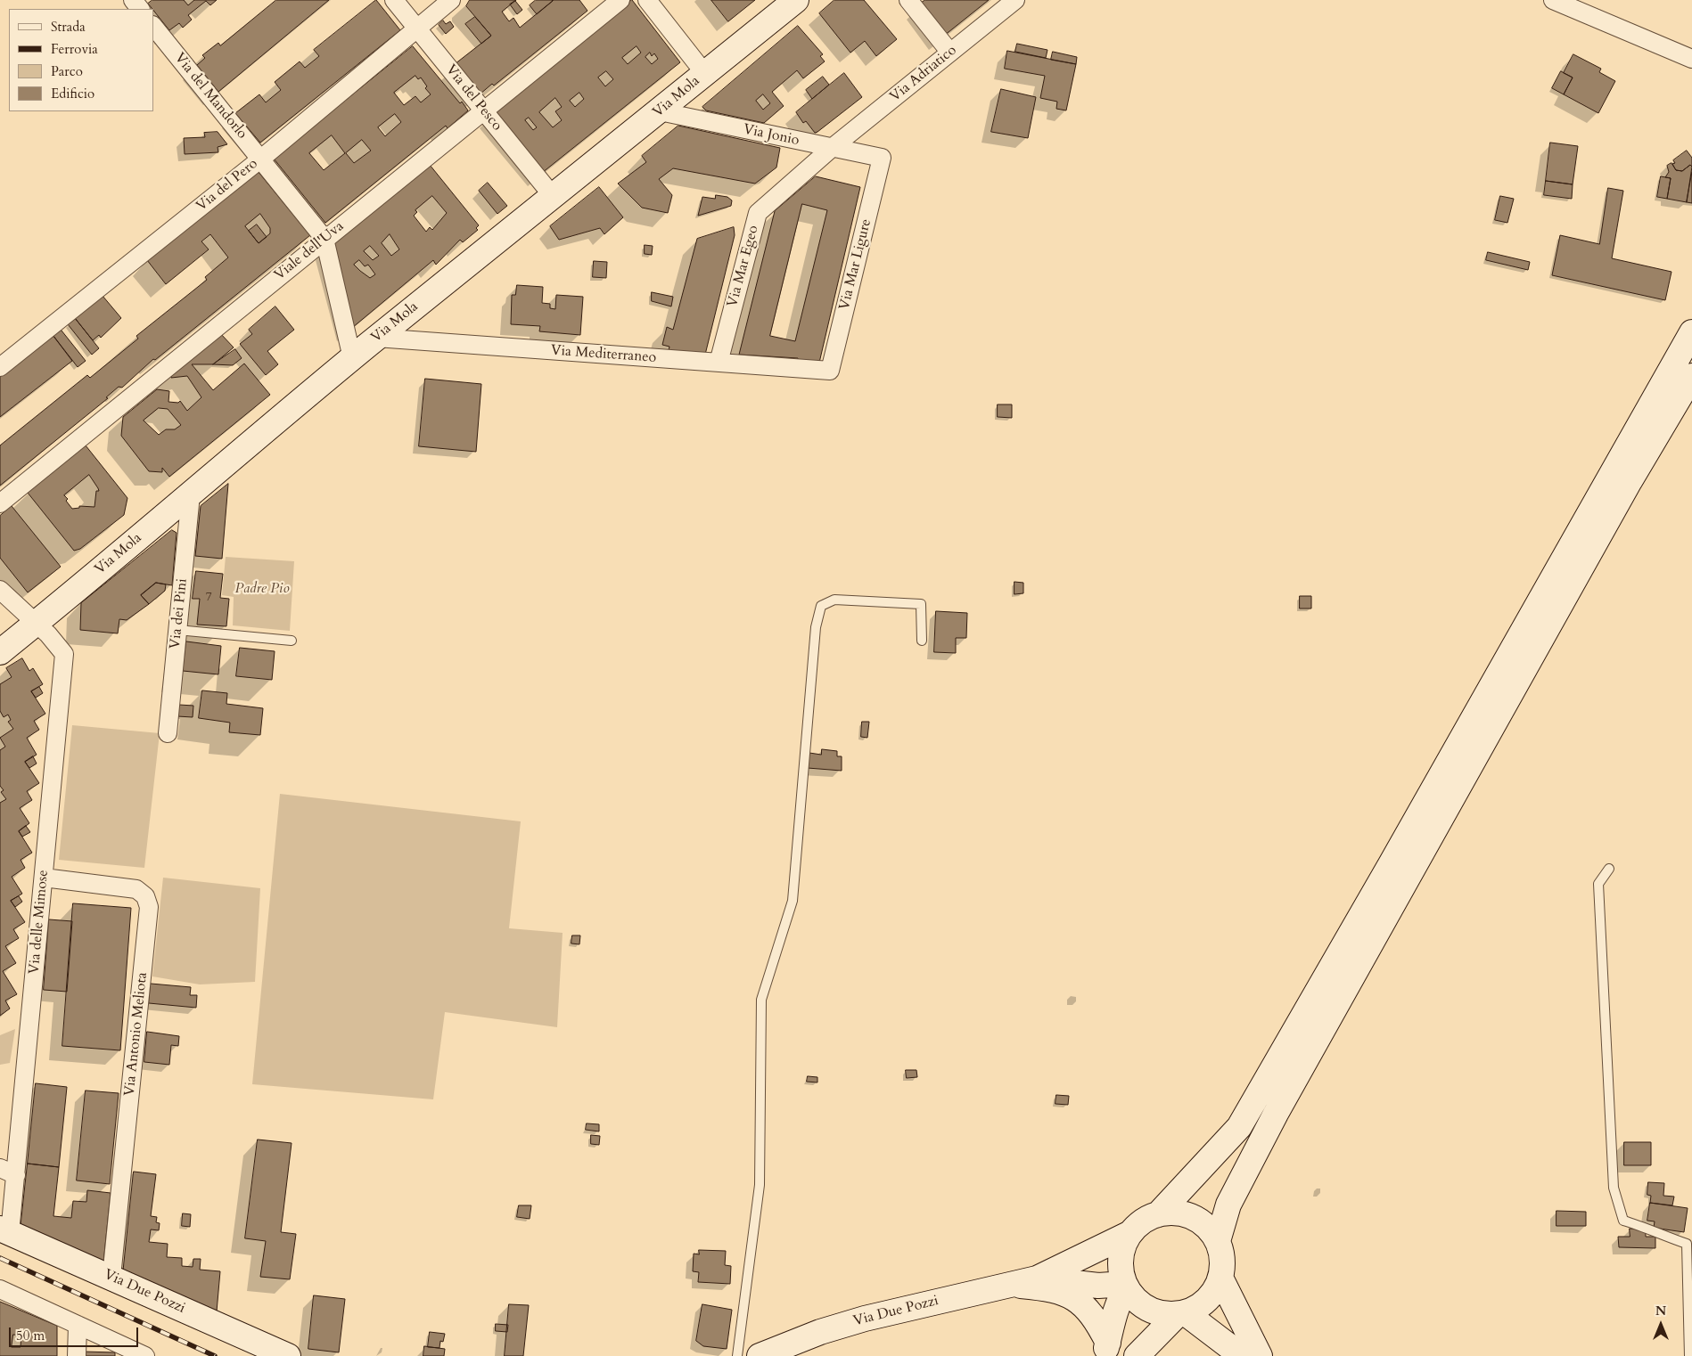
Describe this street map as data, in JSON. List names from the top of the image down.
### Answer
{
  "streets": {
    "street": [
      "Via Adriatico",
      "Via del Mandorlo",
      "Via Mola",
      "Via del Pesco",
      "Via Jonio",
      "Via del Pero",
      "Viale dell'Uva",
      "Via Mar Ligure",
      "Via Mar Egeo",
      "Via Mediterraneo",
      "Via dei Pini",
      "Via delle Mimose",
      "Via Antonio Meliota",
      "Via Due Pozzi"
    ]
  },
  "crossings": [
    ["Via Adriatico", "Via Jonio"],
    ["Via Adriatico", "Via Mar Egeo"],
    ["Via del Mandorlo", "Via Mola"],
    ["Via del Mandorlo", "Via del Pero"],
    ["Via del Mandorlo", "Viale dell'Uva"],
    ["Via Mola", "Via del Pesco"],
    ["Via Mola", "Via Jonio"],
    ["Via Mola", "Via Mediterraneo"],
    ["Via Mola", "Via dei Pini"],
    ["Via Mola", "Via delle Mimose"],
    ["Via del Pesco", "Via del Pero"],
    ["Via del Pesco", "Viale dell'Uva"],
    ["Via Jonio", "Via Mar Ligure"],
    ["Via Jonio", "Via Mar Egeo"],
    ["Via Mar Ligure", "Via Mediterraneo"],
    ["Via Mar Egeo", "Via Mediterraneo"],
    ["Via delle Mimose", "Via Antonio Meliota"],
    ["Via delle Mimose", "Via Due Pozzi"],
    ["Via Antonio Meliota", "Via Due Pozzi"]
  ],
  "parks": ["Padre Pio"],
  "house_numbers": ["7"],
  "legend": [
    "Strada",
    "Ferrovia",
    "Parco",
    "Edificio"
  ],
  "scale_bar": "50 m",
  "north": "top"
}
